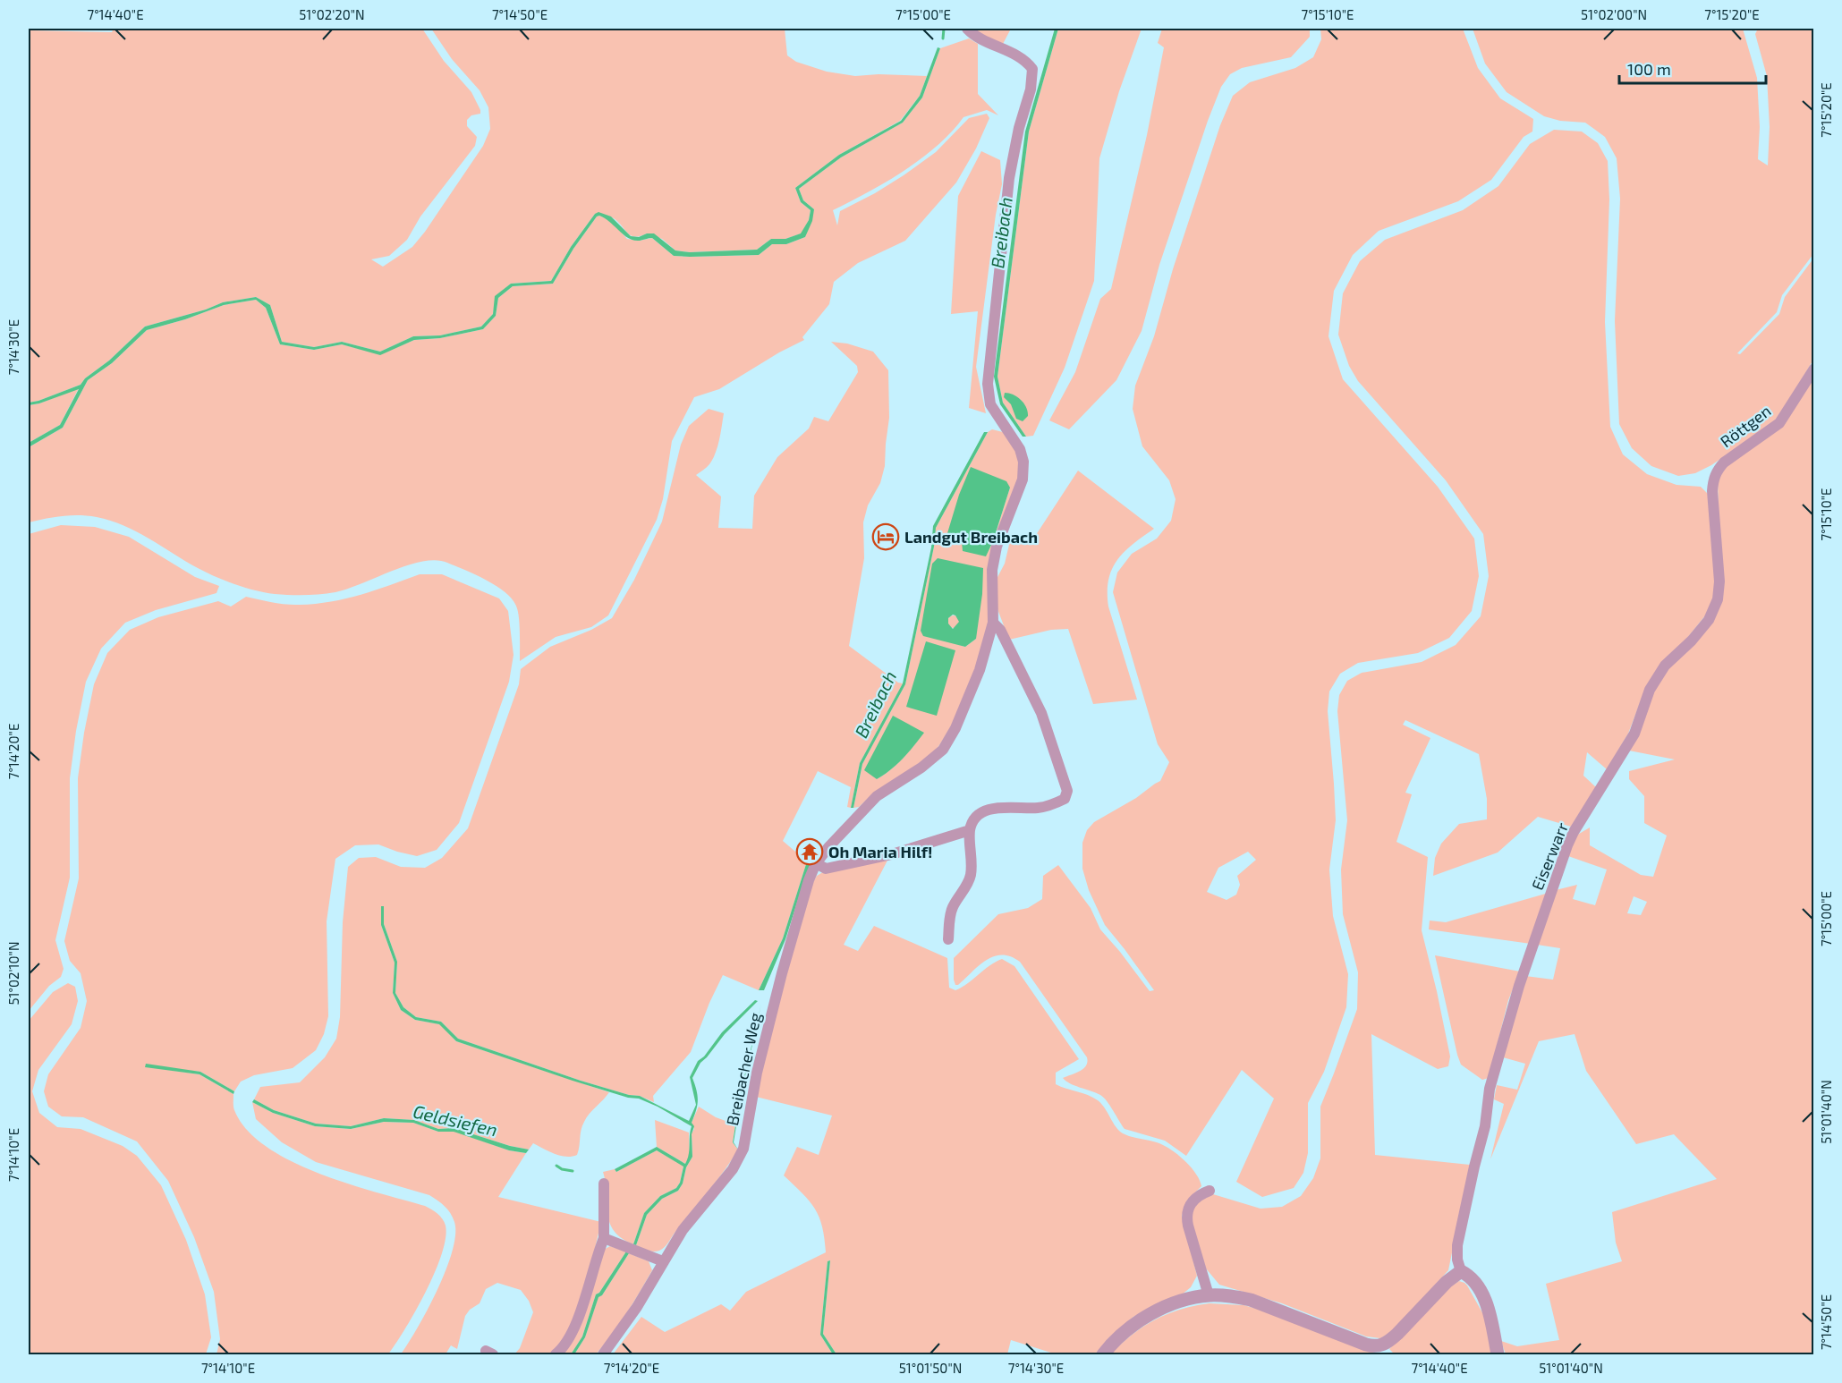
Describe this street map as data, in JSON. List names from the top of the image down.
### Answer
{
  "streets": {
    "street": ["Röttgen", "Eiserwarr", "Breibacher Weg"]
  },
  "crossings": [
    ["Röttgen", "Eiserwarr"]
  ],
  "water": ["Breibach", "Geldsiefen"],
  "places": {
    "hotel": ["Landgut Breibach"],
    "temple": ["Oh Maria Hilf!"]
  },
  "scale_bar": "100 m",
  "coordinates": [
    "7°14'40\"E",
    "51°02'20\"N",
    "7°14'50\"E",
    "7°15'00\"E",
    "7°15'10\"E",
    "51°02'00\"N",
    "7°15'20\"E",
    "7°14'30\"E",
    "7°14'20\"E",
    "51°02'10\"N",
    "51°01'40\"N",
    "7°14'10\"E",
    "51°01'50\"N"
  ]
}
